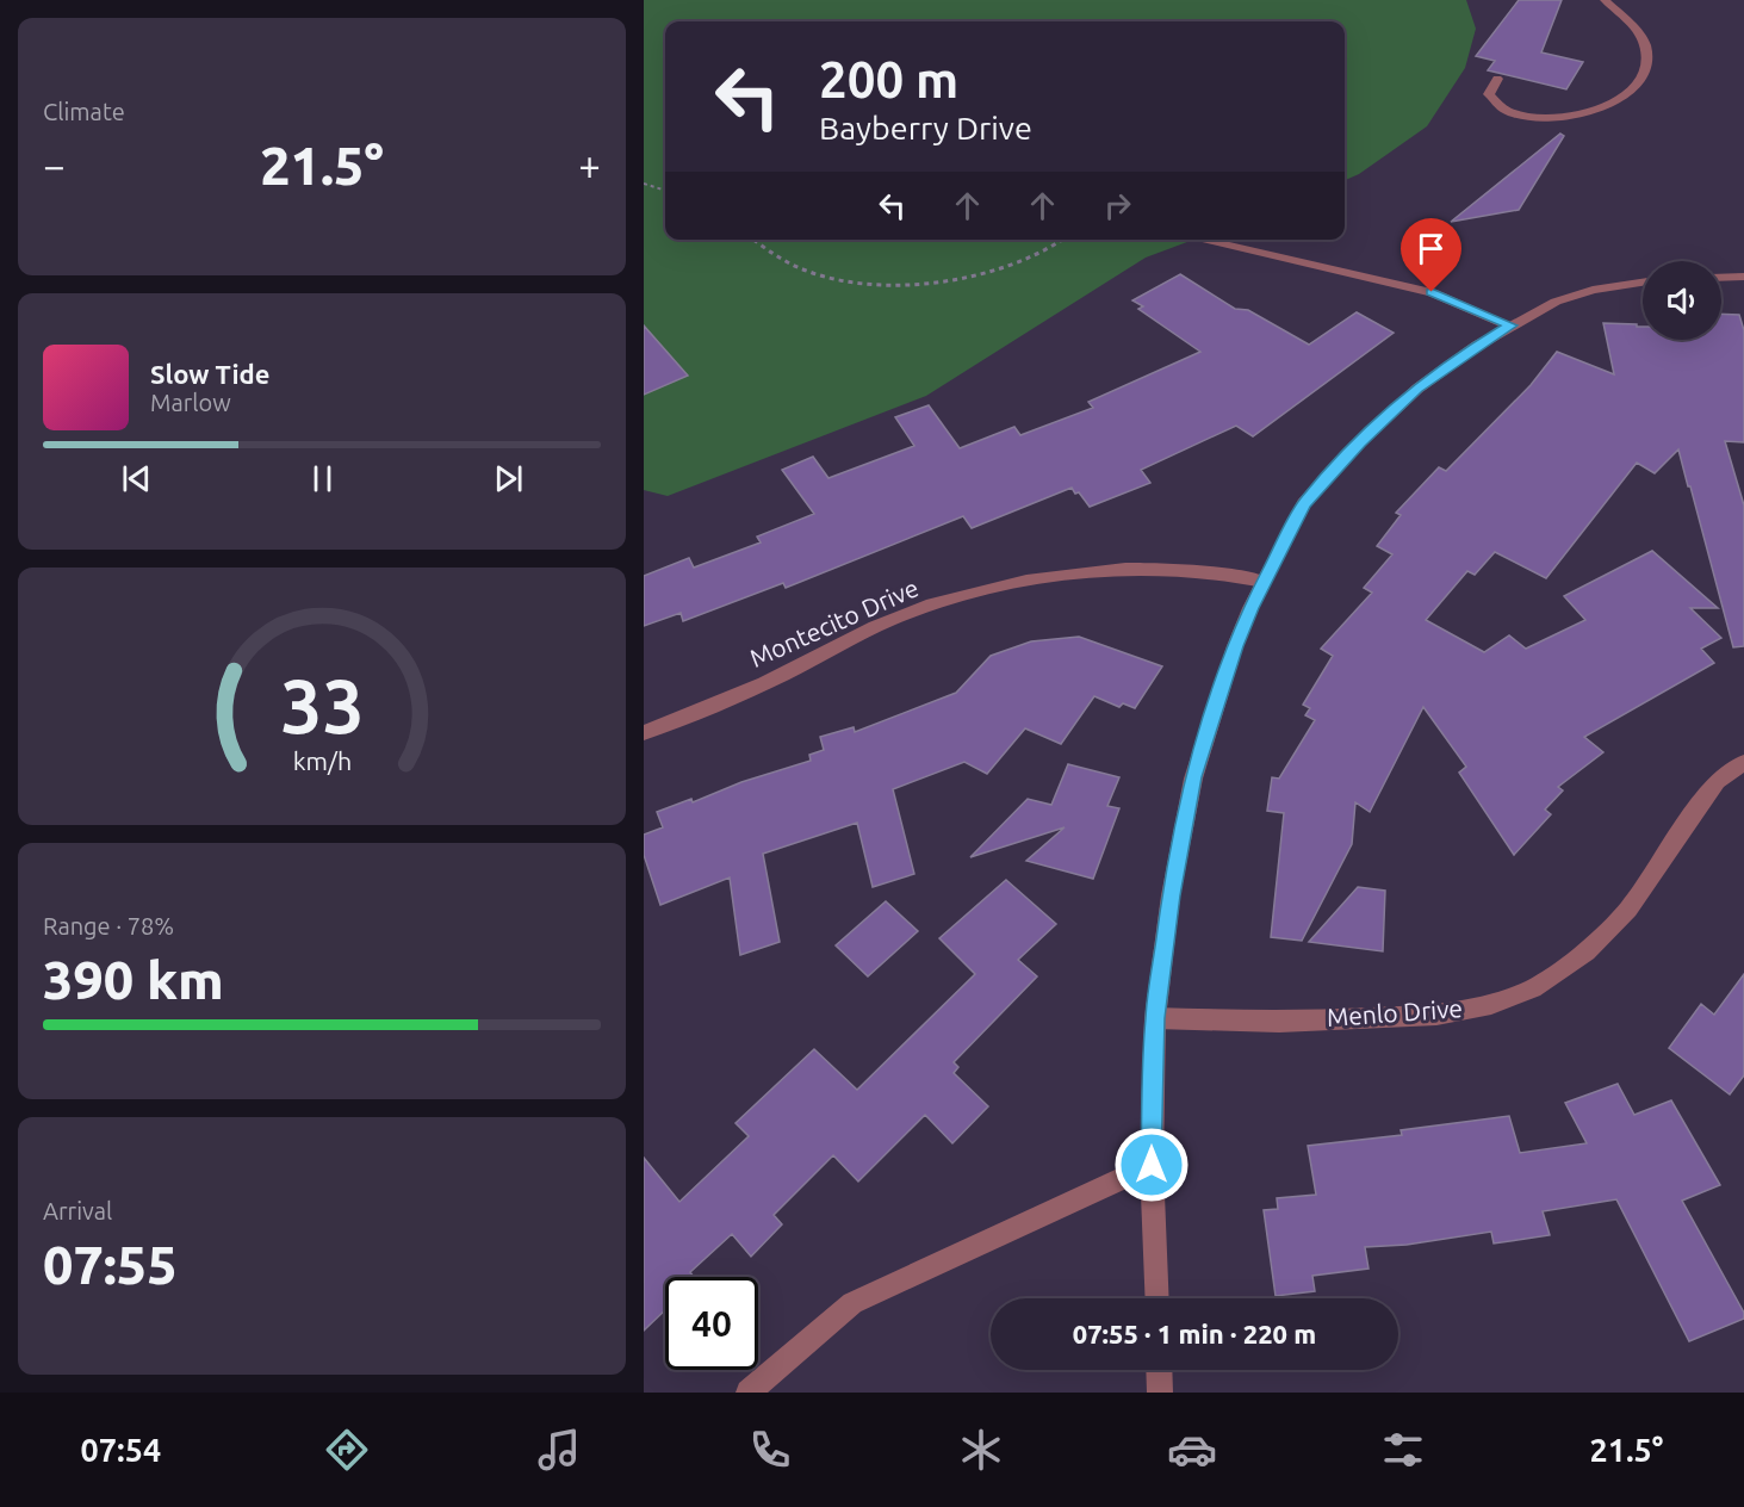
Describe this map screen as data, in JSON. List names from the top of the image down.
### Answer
{
  "streets": {
    "street": ["Montecito Drive", "Menlo Drive"]
  },
  "page": {
    "tile": [
      "Climate",
      ["Range · 78%", "390 km"],
      ["Arrival", "07:55"]
    ],
    "turn": ["200 m", "Bayberry Drive"],
    "heat": ["−", "21.5°", "+"],
    "song": ["Slow Tide", "Marlow"],
    "limit": "40",
    "trip": "07:55 · 1 min · 220 m",
    "tabs": ["07:54", "21.5°"],
    "gauge": ["33", "km/h"]
  }
}
